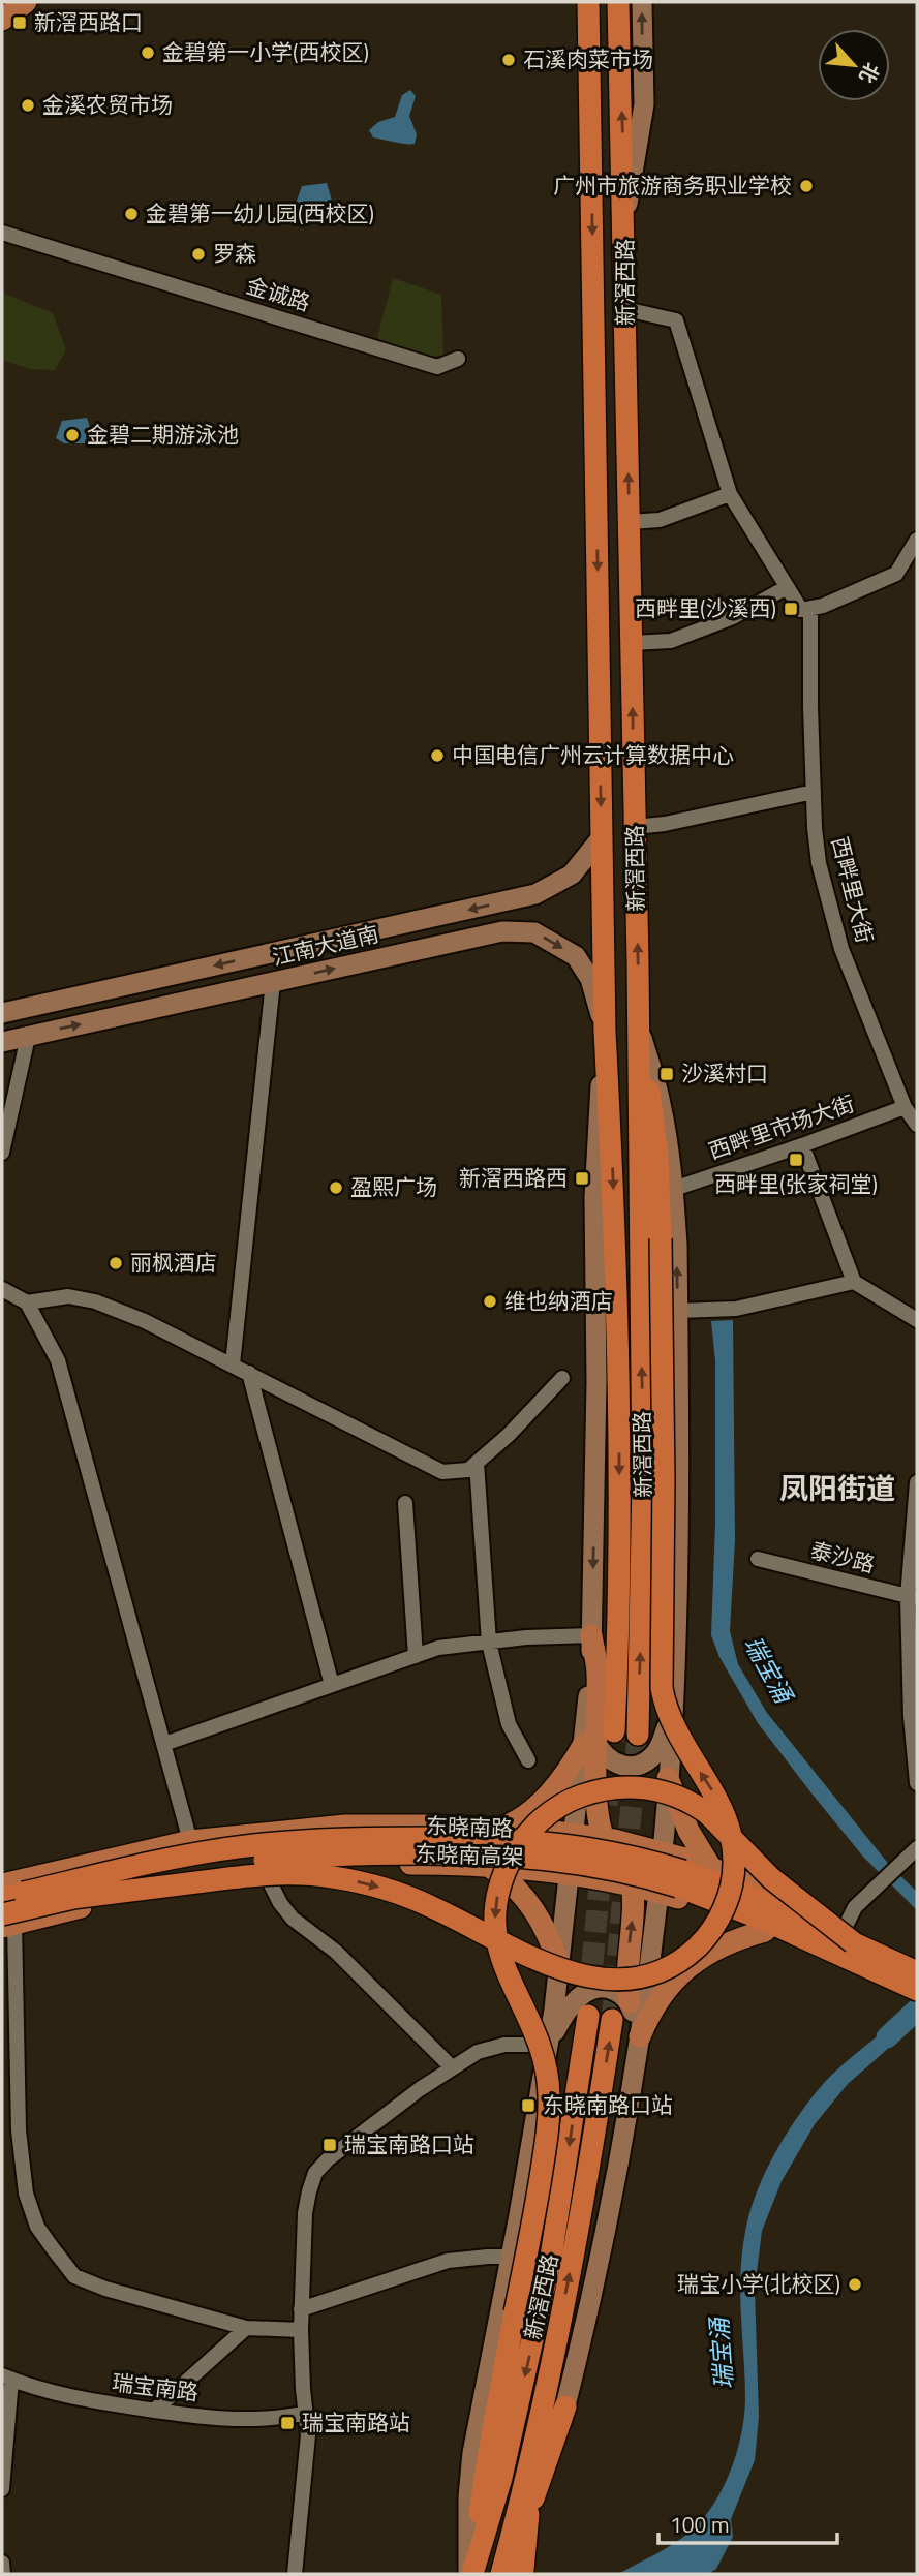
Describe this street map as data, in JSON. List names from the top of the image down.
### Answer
{
  "streets": {
    "highway": ["新滘西路", "东晓南高架"],
    "main road": ["江南大道南", "东晓南路"],
    "street": [
      "金诚路",
      "西畔里大街",
      "西畔里市场大街",
      "泰沙路",
      "瑞宝南路"
    ]
  },
  "crossings": [
    ["新滘西路", "江南大道南"],
    ["西畔里大街", "西畔里市场大街"],
    ["东晓南路", "东晓南高架"]
  ],
  "districts": ["凤阳街道"],
  "water": ["瑞宝涌"],
  "places": {
    "transit": [
      "新滘西路口",
      "西畔里(沙溪西)",
      "沙溪村口",
      "西畔里(张家祠堂)",
      "新滘西路西",
      "东晓南路口站",
      "瑞宝南路口站",
      "瑞宝南路站"
    ],
    "other": [
      "金碧第一小学(西校区)",
      "石溪肉菜市场",
      "金溪农贸市场",
      "广州市旅游商务职业学校",
      "金碧第一幼儿园(西校区)",
      "罗森",
      "金碧二期游泳池",
      "中国电信广州云计算数据中心",
      "盈熙广场",
      "丽枫酒店",
      "维也纳酒店",
      "瑞宝小学(北校区)"
    ]
  },
  "scale_bar": "100 m",
  "north": "bottom right"
}
